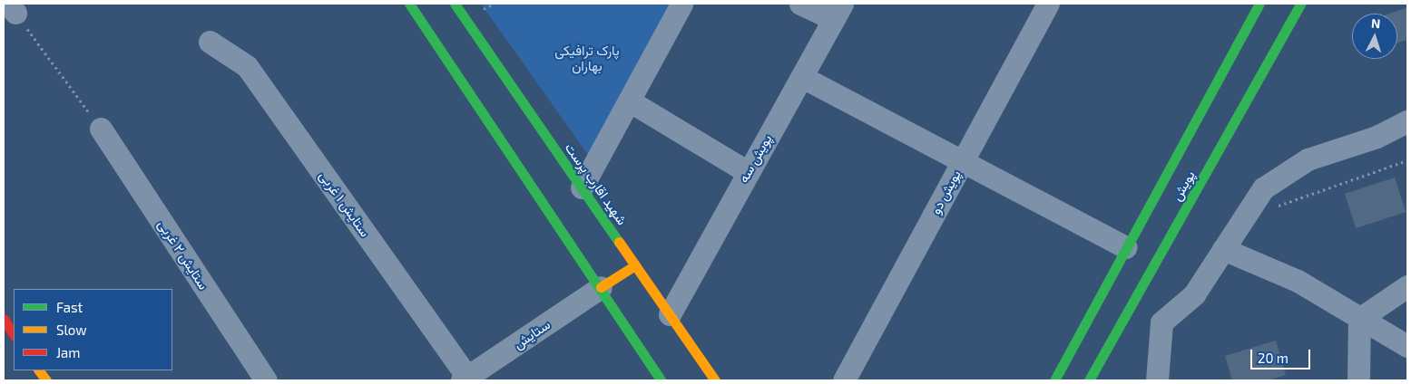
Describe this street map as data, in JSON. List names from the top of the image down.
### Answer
{
  "streets": {
    "main road": ["شهید اقارب پرست", "پویش"],
    "street": [
      "پویش سه",
      "پویش دو",
      "ستایش ۱ غربی",
      "ستایش ۲ غربی",
      "ستایش"
    ]
  },
  "crossings": [
    ["پویش سه", "شهید اقارب پرست"],
    ["ستایش ۱ غربی", "ستایش"]
  ],
  "parks": ["پارک ترافیکی بهاران"],
  "legend": ["Fast", "Slow", "Jam"],
  "scale_bar": "20 m",
  "north": "top"
}
